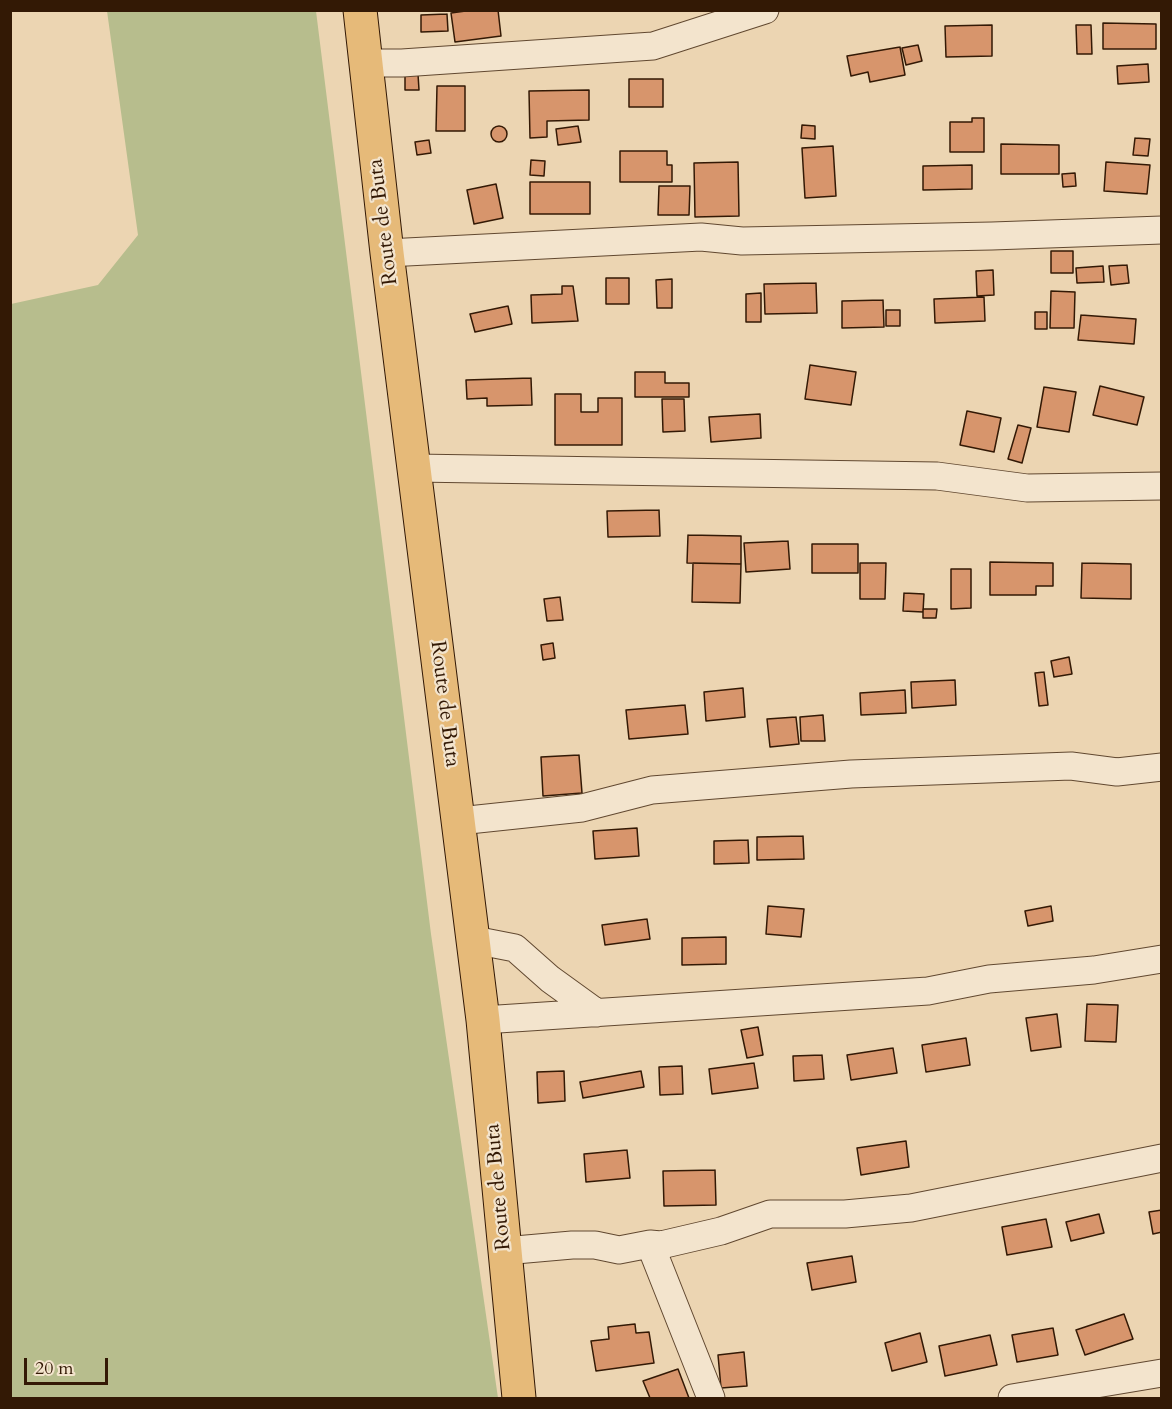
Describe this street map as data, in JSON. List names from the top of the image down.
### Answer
{
  "streets": {
    "highway": ["Route de Buta"]
  },
  "scale_bar": "20 m"
}
